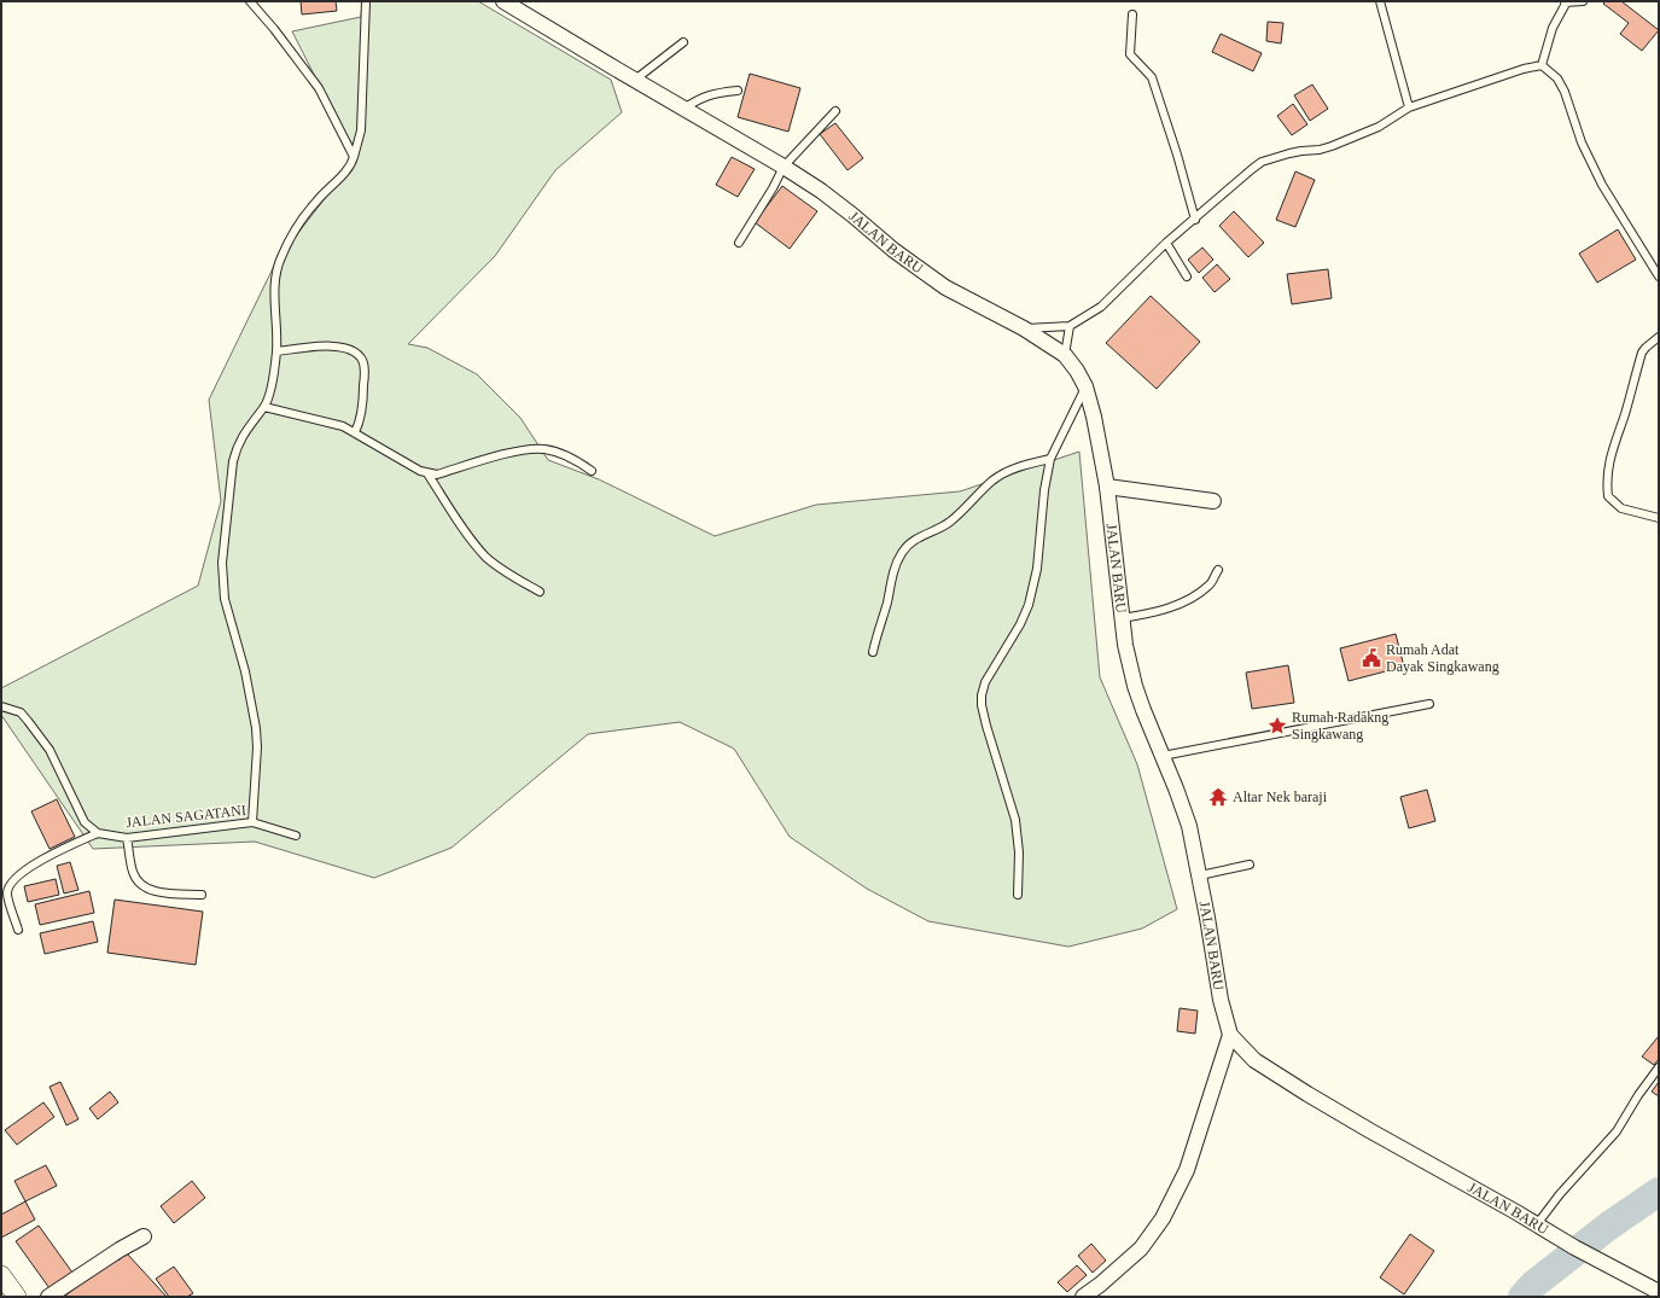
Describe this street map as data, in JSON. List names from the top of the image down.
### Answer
{
  "streets": {
    "street": ["JALAN BARU"],
    "lane": ["JALAN SAGATANI"]
  },
  "places": {
    "public building": ["Rumah Adat Dayak Singkawang"],
    "place": ["Rumah Radakng Singkawang"],
    "temple": ["Altar Nek baraji"]
  }
}
